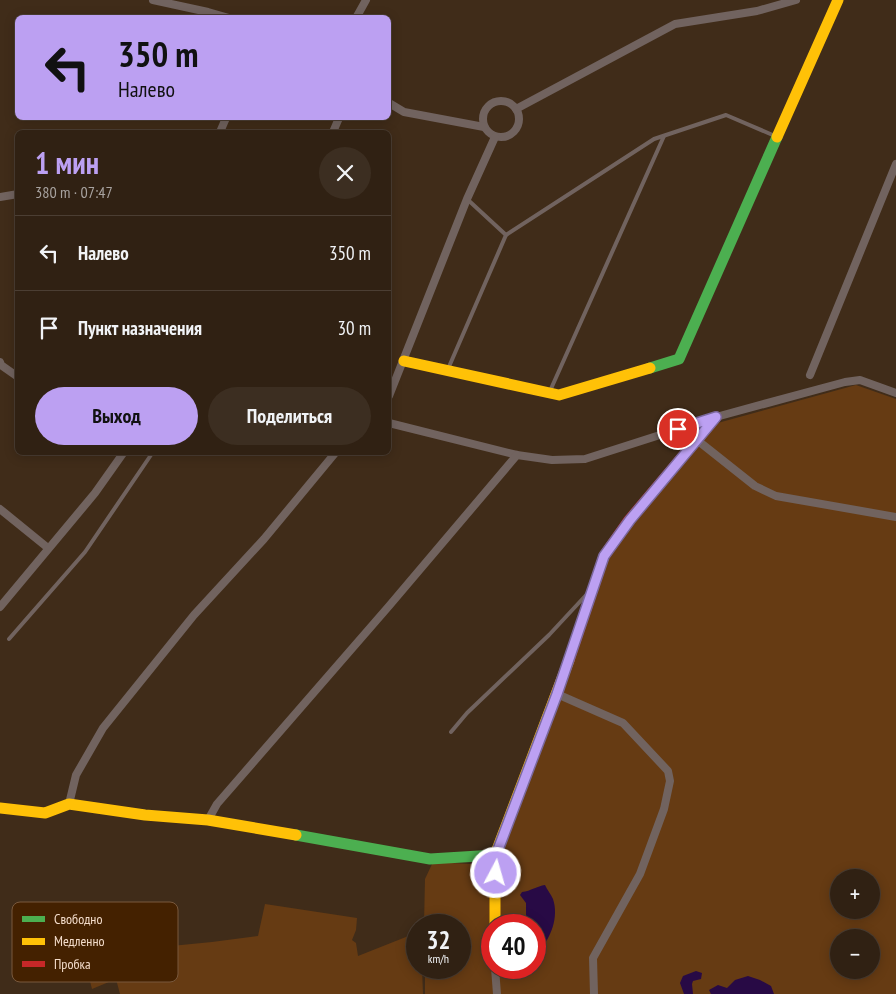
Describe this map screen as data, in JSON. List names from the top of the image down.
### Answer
{
  "legend": ["Свободно", "Медленно", "Пробка"],
  "page": {
    "turn": ["350 m", "Налево"],
    "heading": ["1 мин", "380 m · 07:47"],
    "list": [
      {
        "name": "Налево",
        "value": "350 m"
      },
      {
        "name": "Пункт назначения",
        "value": "30 m"
      }
    ],
    "buttons": ["Выход", "Поделиться"],
    "map_buttons": ["+", "−"],
    "speed": "32 km/h",
    "limit": "40"
  }
}
